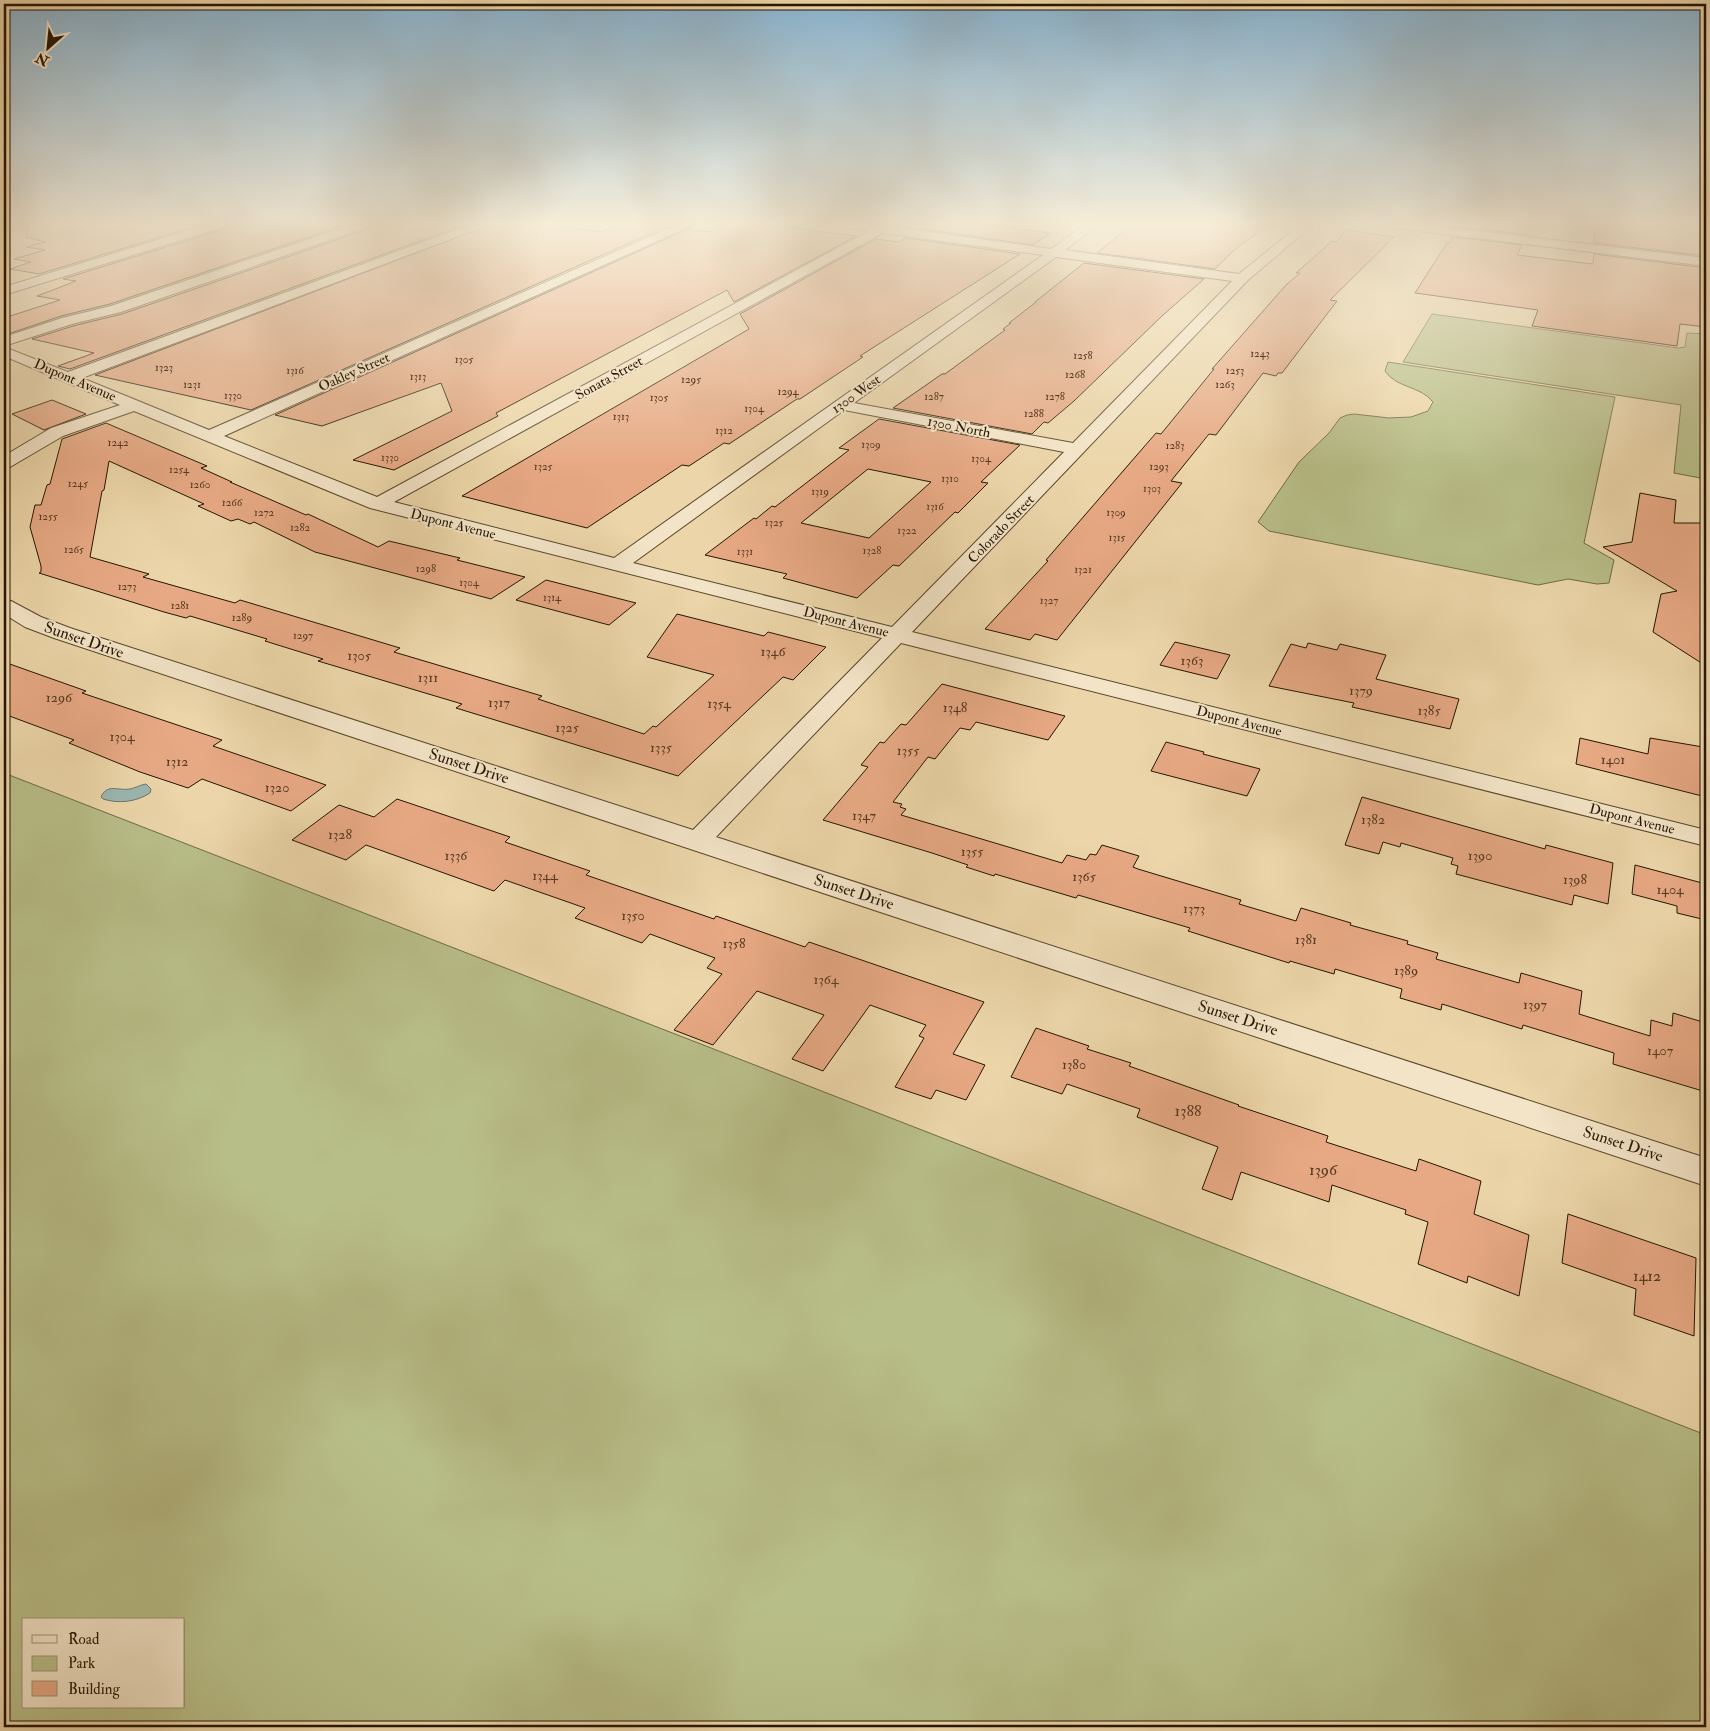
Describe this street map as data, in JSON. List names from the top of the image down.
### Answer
{
  "streets": {
    "street": [
      "Oakley Street",
      "Sonata Street",
      "Dupont Avenue",
      "1300 West",
      "1300 North",
      "Colorado Street",
      "Sunset Drive"
    ]
  },
  "crossings": [
    ["Oakley Street", "Dupont Avenue"],
    ["Sonata Street", "Dupont Avenue"],
    ["Dupont Avenue", "1300 West"],
    ["Dupont Avenue", "Colorado Street"],
    ["1300 West", "1300 North"],
    ["1300 North", "Colorado Street"],
    ["Colorado Street", "Sunset Drive"]
  ],
  "house_numbers": [
    "1243",
    "1258",
    "1305",
    "1323",
    "1316",
    "1253",
    "1268",
    "1313",
    "1295",
    "1231",
    "1263",
    "1294",
    "1330",
    "1287",
    "1278",
    "1305",
    "1304",
    "1288",
    "1313",
    "1312",
    "1242",
    "1309",
    "1283",
    "1330",
    "1304",
    "1325",
    "1293",
    "1254",
    "1310",
    "1245",
    "1260",
    "1303",
    "1319",
    "1266",
    "1316",
    "1272",
    "1309",
    "1255",
    "1325",
    "1282",
    "1322",
    "1315",
    "1265",
    "1328",
    "1331",
    "1298",
    "1321",
    "1304",
    "1273",
    "1314",
    "1327",
    "1281",
    "1289",
    "1297",
    "1346",
    "1305",
    "1363",
    "1311",
    "1379",
    "1296",
    "1317",
    "1354",
    "1348",
    "1385",
    "1325",
    "1304",
    "1335",
    "1355",
    "1401",
    "1312",
    "1320",
    "1347",
    "1382",
    "1328",
    "1355",
    "1336",
    "1390",
    "1344",
    "1365",
    "1398",
    "1404",
    "1373",
    "1350",
    "1381",
    "1358",
    "1389",
    "1364",
    "1397",
    "1407",
    "1380",
    "1388",
    "1396",
    "1412"
  ],
  "legend": ["Road", "Park", "Building"],
  "north": "bottom left"
}
